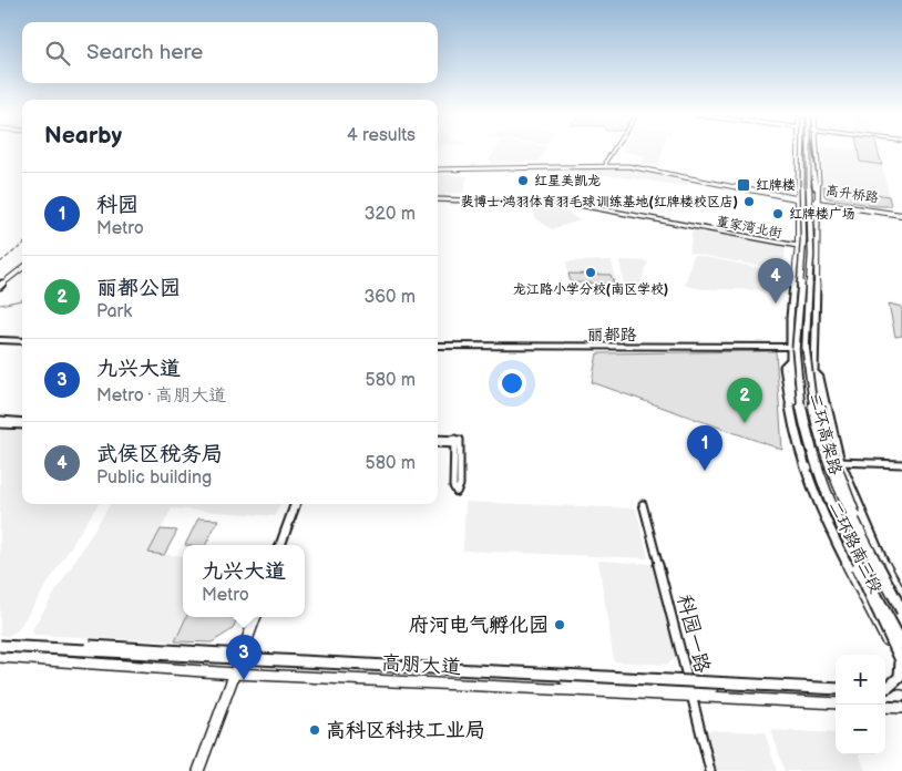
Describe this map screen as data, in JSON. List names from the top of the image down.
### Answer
{
  "streets": {
    "highway": ["二环高架路"],
    "main road": ["高升桥路", "二环路南三段", "高朋大道"],
    "street": ["董家湾北街", "丽都路", "科园一路"]
  },
  "crossings": [
    ["高升桥路", "二环路南三段"],
    ["董家湾北街", "二环路南三段"],
    ["丽都路", "二环路南三段"],
    ["科园一路", "高朋大道"]
  ],
  "places": {
    "other": [
      "红星美凯龙",
      "裴博士·鸿羽体育羽毛球训练基地(红牌楼校区店)",
      "红牌楼广场",
      "龙江路小学分校(南区学校)",
      "府河电气孵化园",
      "高科区科技工业局"
    ],
    "transit": ["红牌楼"]
  },
  "page": {
    "search": "Search here",
    "heading": ["Nearby", "4 results"],
    "list": [
      {
        "mark": "1",
        "name": "科园",
        "note": "Metro",
        "value": "320 m"
      },
      {
        "mark": "2",
        "name": "丽都公园",
        "note": "Park",
        "value": "360 m"
      },
      {
        "mark": "3",
        "name": "九兴大道",
        "note": "Metro · 高朋大道",
        "value": "580 m"
      },
      {
        "mark": "4",
        "name": "武侯区税务局",
        "note": "Public building",
        "value": "580 m"
      }
    ],
    "pins": [
      "4",
      "2",
      "1",
      "3"
    ],
    "popup": ["九兴大道", "Metro"],
    "map_buttons": ["+", "−"]
  }
}
